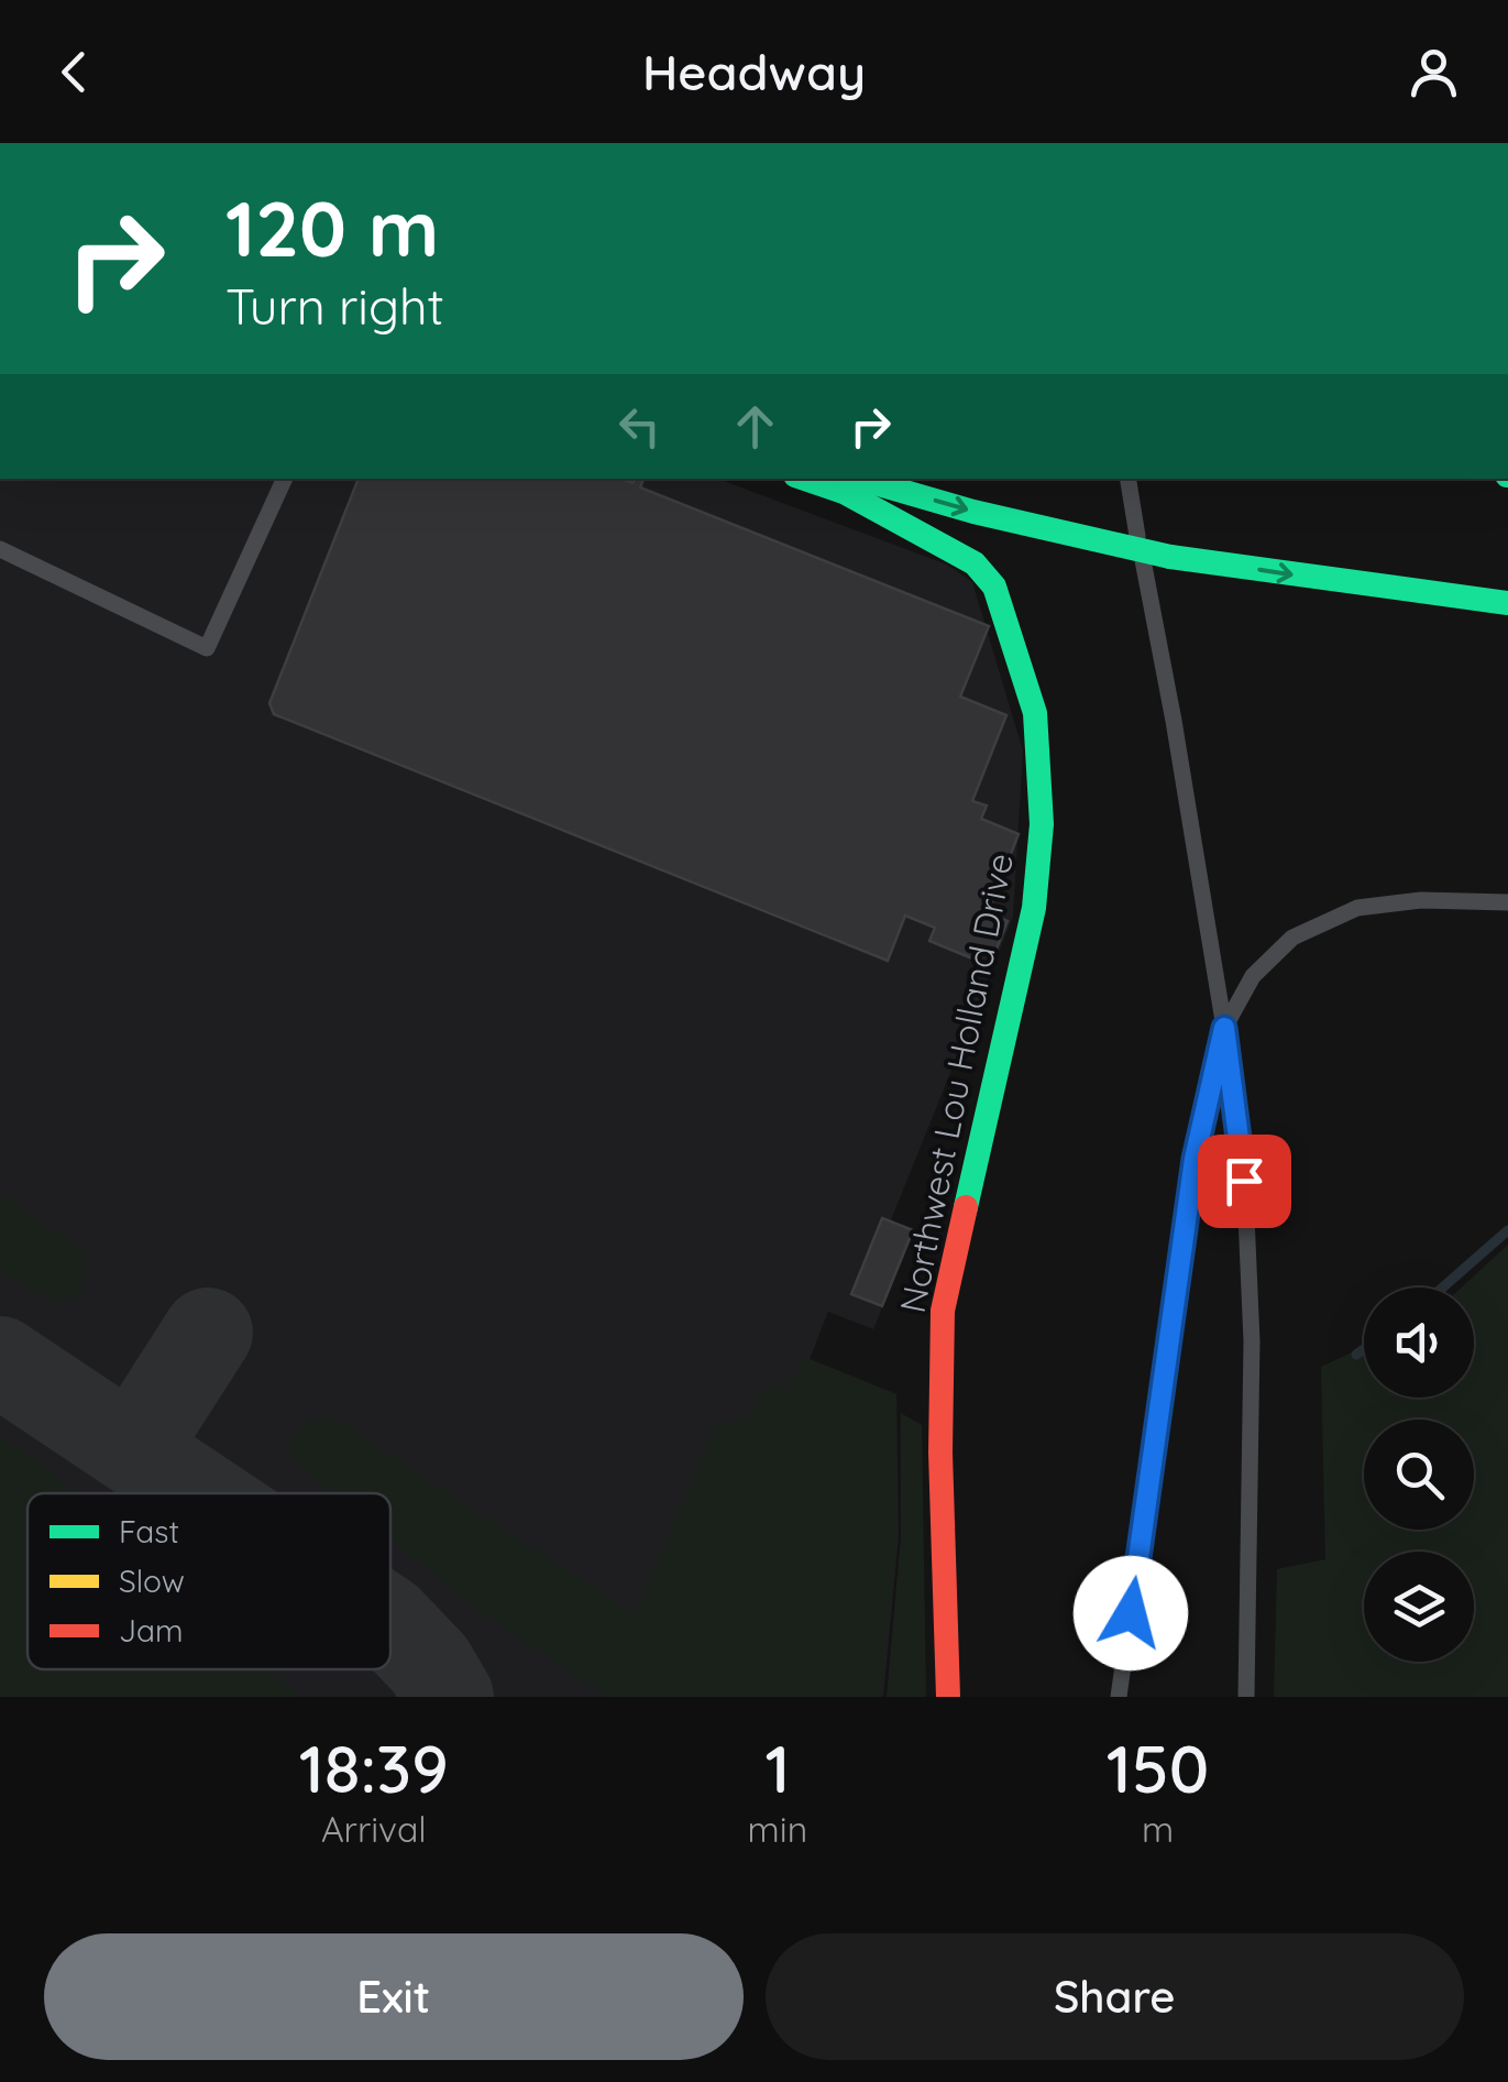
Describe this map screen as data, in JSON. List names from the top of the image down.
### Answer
{
  "streets": {
    "main road": ["Northwest Lou Holland Drive"]
  },
  "legend": ["Fast", "Slow", "Jam"],
  "page": {
    "header": "Headway",
    "turn": ["120 m", "Turn right"],
    "eta": [
      "18:39",
      "Arrival",
      "1",
      "min",
      "150",
      "m"
    ],
    "buttons": ["Exit", "Share"]
  }
}
